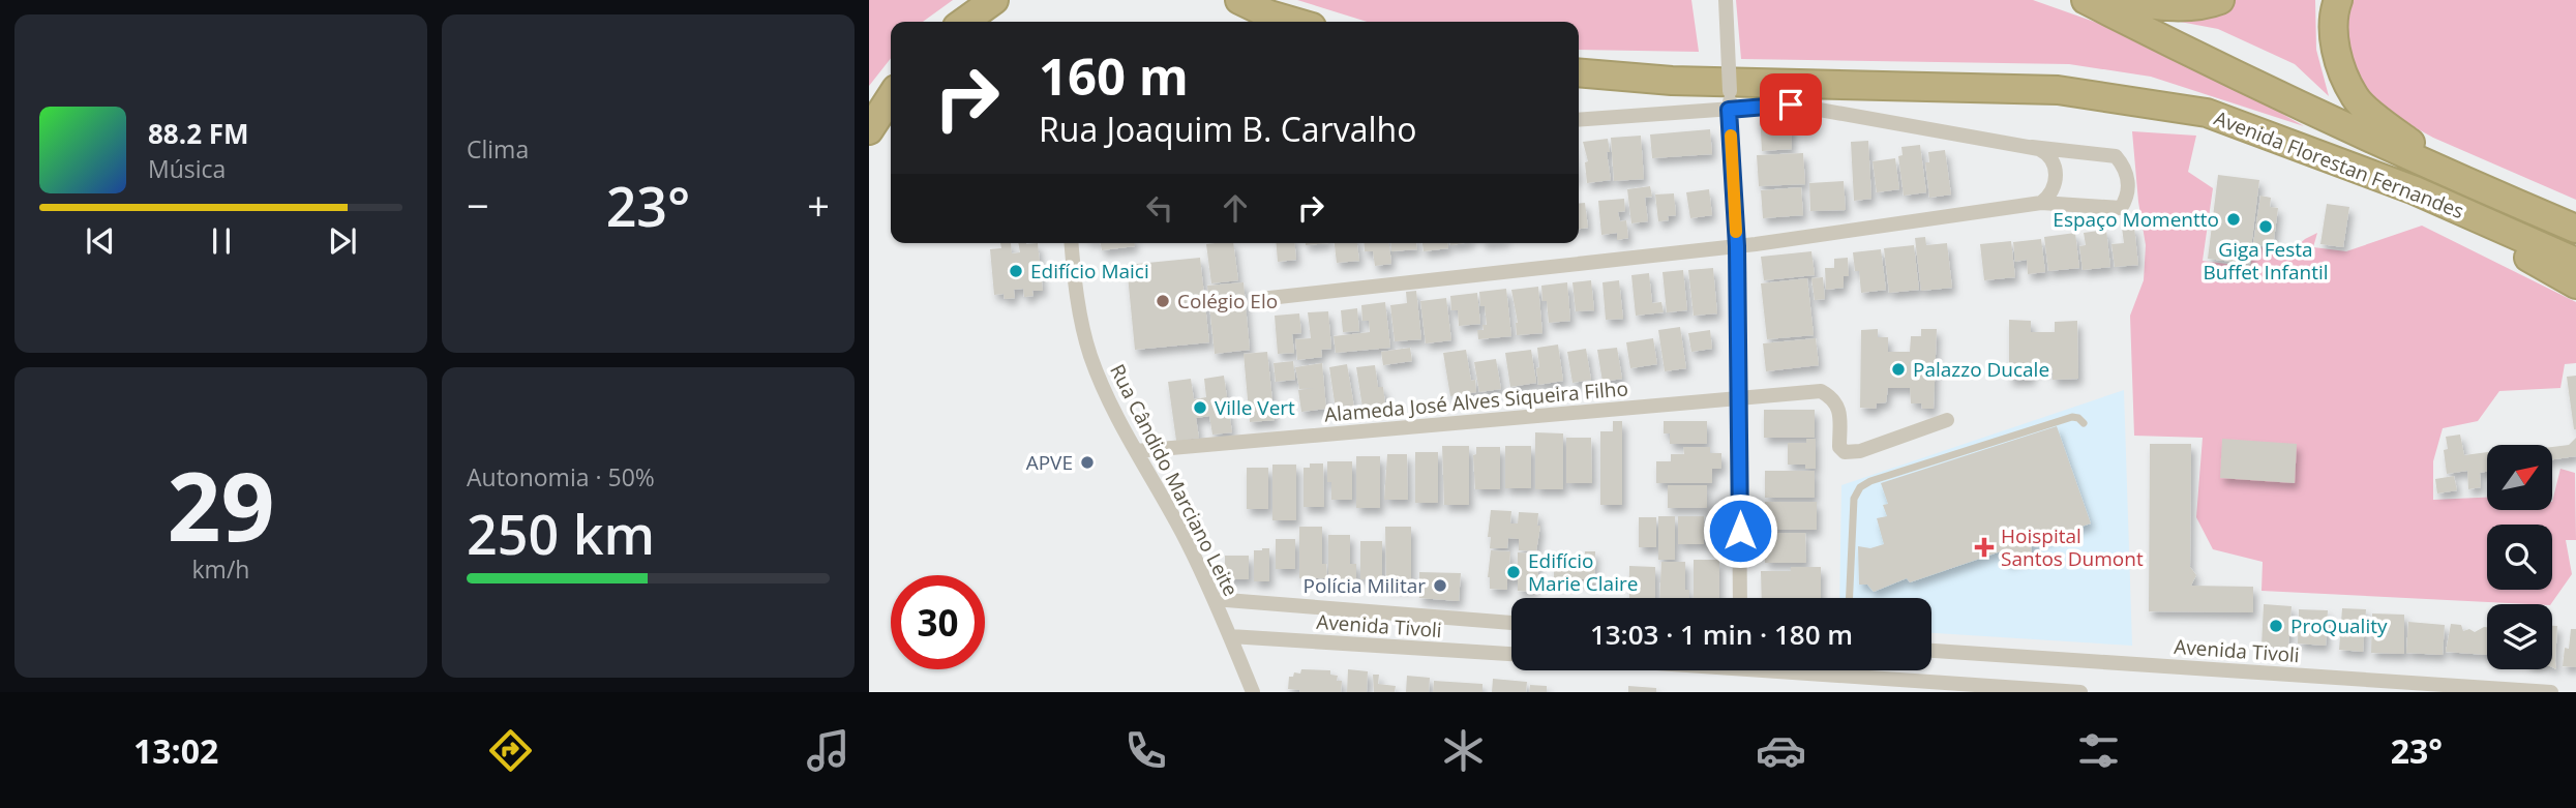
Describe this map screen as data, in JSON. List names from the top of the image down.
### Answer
{
  "streets": {
    "highway": ["Avenida Florestan Fernandes"],
    "street": ["Alameda José Alves Siqueira Filho", "Rua Cândido Marciano Leite", "Avenida Tivoli"]
  },
  "crossings": [
    ["Alameda José Alves Siqueira Filho", "Rua Cândido Marciano Leite"],
    ["Rua Cândido Marciano Leite", "Avenida Tivoli"]
  ],
  "places": {
    "other": [
      "Espaço Momentto",
      "Giga Festa Buffet Infantil",
      "Edifício Maici",
      "Colégio Elo",
      "Palazzo Ducale",
      "Ville Vert",
      "APVE",
      "Edifício Marie Claire",
      "Polícia Militar",
      "ProQuality"
    ],
    "health": ["Hoispital Santos Dumont"]
  },
  "north": "top right",
  "page": {
    "tile": [
      "Clima",
      ["29", "km/h"],
      ["Autonomia · 50%", "250 km"]
    ],
    "turn": ["160 m", "Rua Joaquim B. Carvalho"],
    "song": ["88.2 FM", "Música"],
    "heat": ["−", "23°", "+"],
    "limit": "30",
    "trip": "13:03 · 1 min · 180 m",
    "tabs": ["13:02", "23°"]
  }
}
